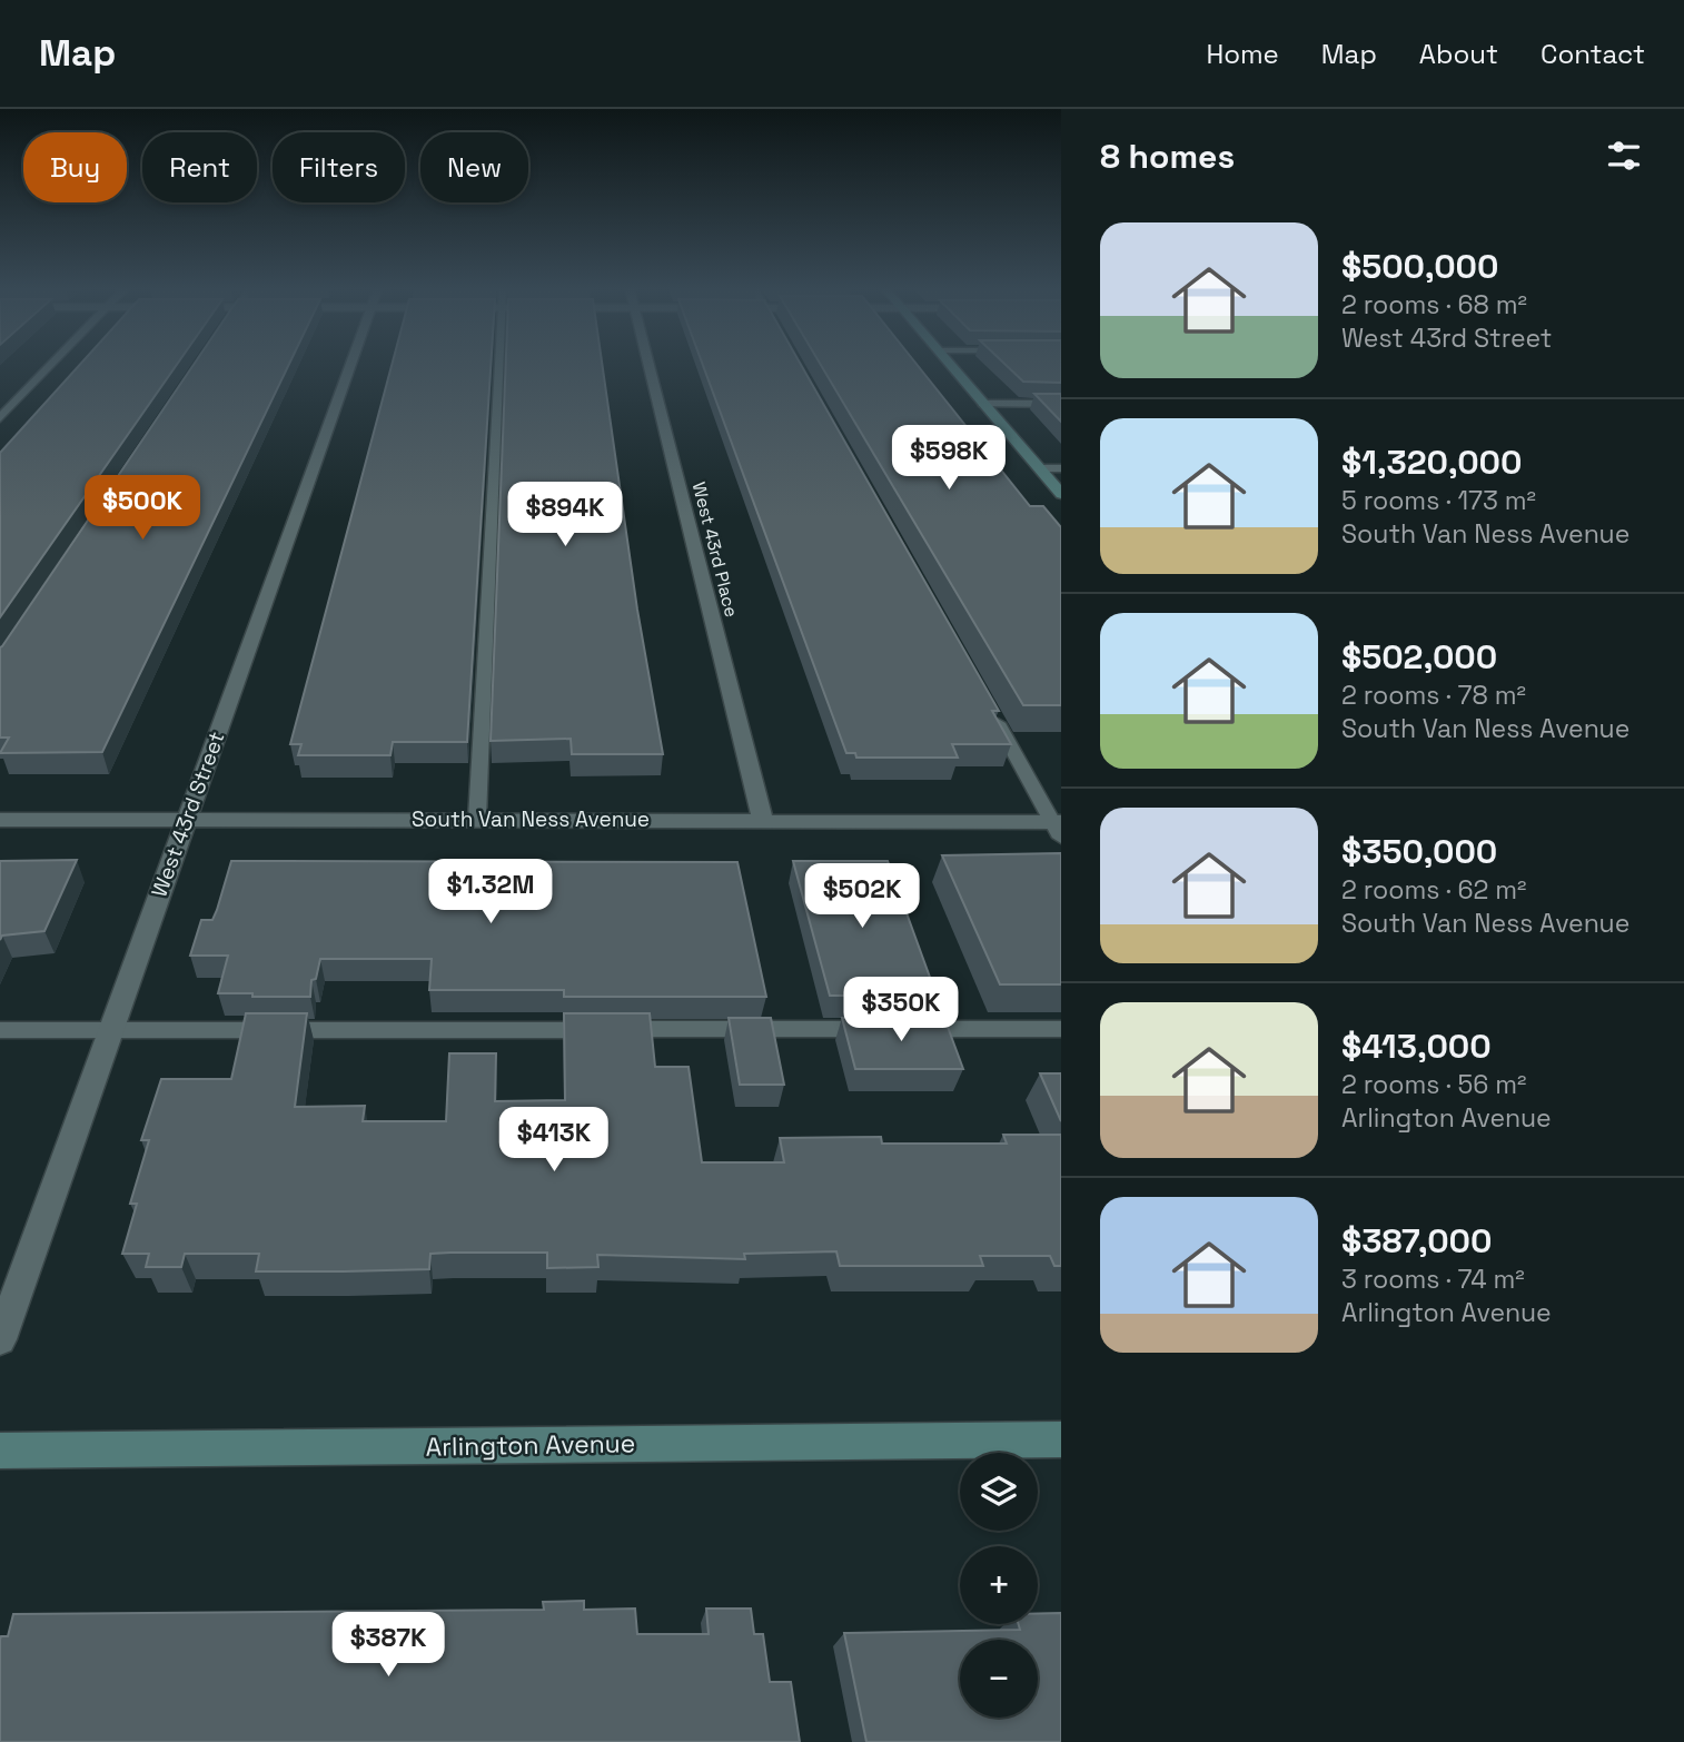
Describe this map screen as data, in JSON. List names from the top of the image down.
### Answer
{
  "streets": {
    "main road": ["Arlington Avenue"],
    "street": ["West 43rd Place", "West 43rd Street", "South Van Ness Avenue"]
  },
  "crossings": [
    ["West 43rd Place", "South Van Ness Avenue"],
    ["West 43rd Street", "South Van Ness Avenue"]
  ],
  "page": {
    "header": "Map",
    "nav": [
      "Home",
      "Map",
      "About",
      "Contact"
    ],
    "heading": "8 homes",
    "chip": [
      "Buy",
      "Rent",
      "Filters",
      "New"
    ],
    "list": [
      {
        "name": "$500,000",
        "note": "2 rooms · 68 m² · West 43rd Street"
      },
      {
        "name": "$1,320,000",
        "note": "5 rooms · 173 m² · South Van Ness Avenue"
      },
      {
        "name": "$502,000",
        "note": "2 rooms · 78 m² · South Van Ness Avenue"
      },
      {
        "name": "$350,000",
        "note": "2 rooms · 62 m² · South Van Ness Avenue"
      },
      {
        "name": "$413,000",
        "note": "2 rooms · 56 m² · Arlington Avenue"
      },
      {
        "name": "$387,000",
        "note": "3 rooms · 74 m² · Arlington Avenue"
      }
    ],
    "price": [
      "$598K",
      "$500K",
      "$894K",
      "$1.32M",
      "$502K",
      "$350K",
      "$413K",
      "$387K"
    ],
    "map_buttons": ["+", "−"]
  }
}
